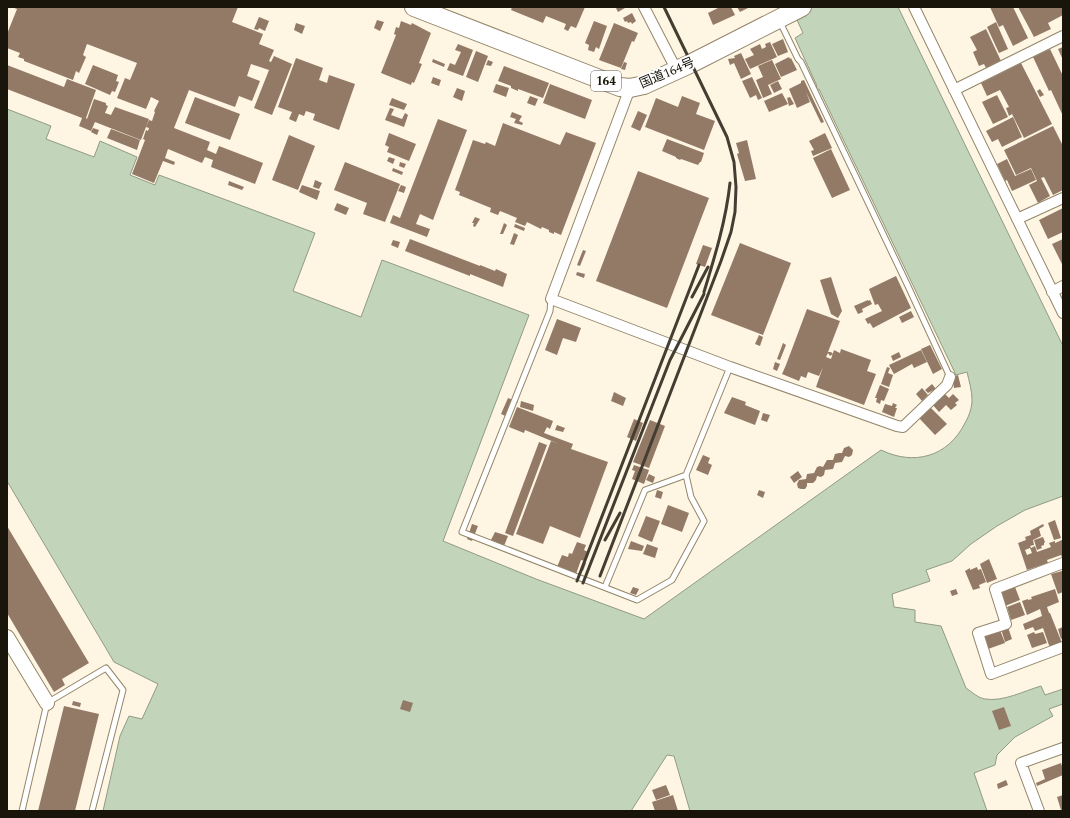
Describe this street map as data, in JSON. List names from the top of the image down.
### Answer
{
  "streets": {
    "highway": ["国道164号", "164"]
  }
}
